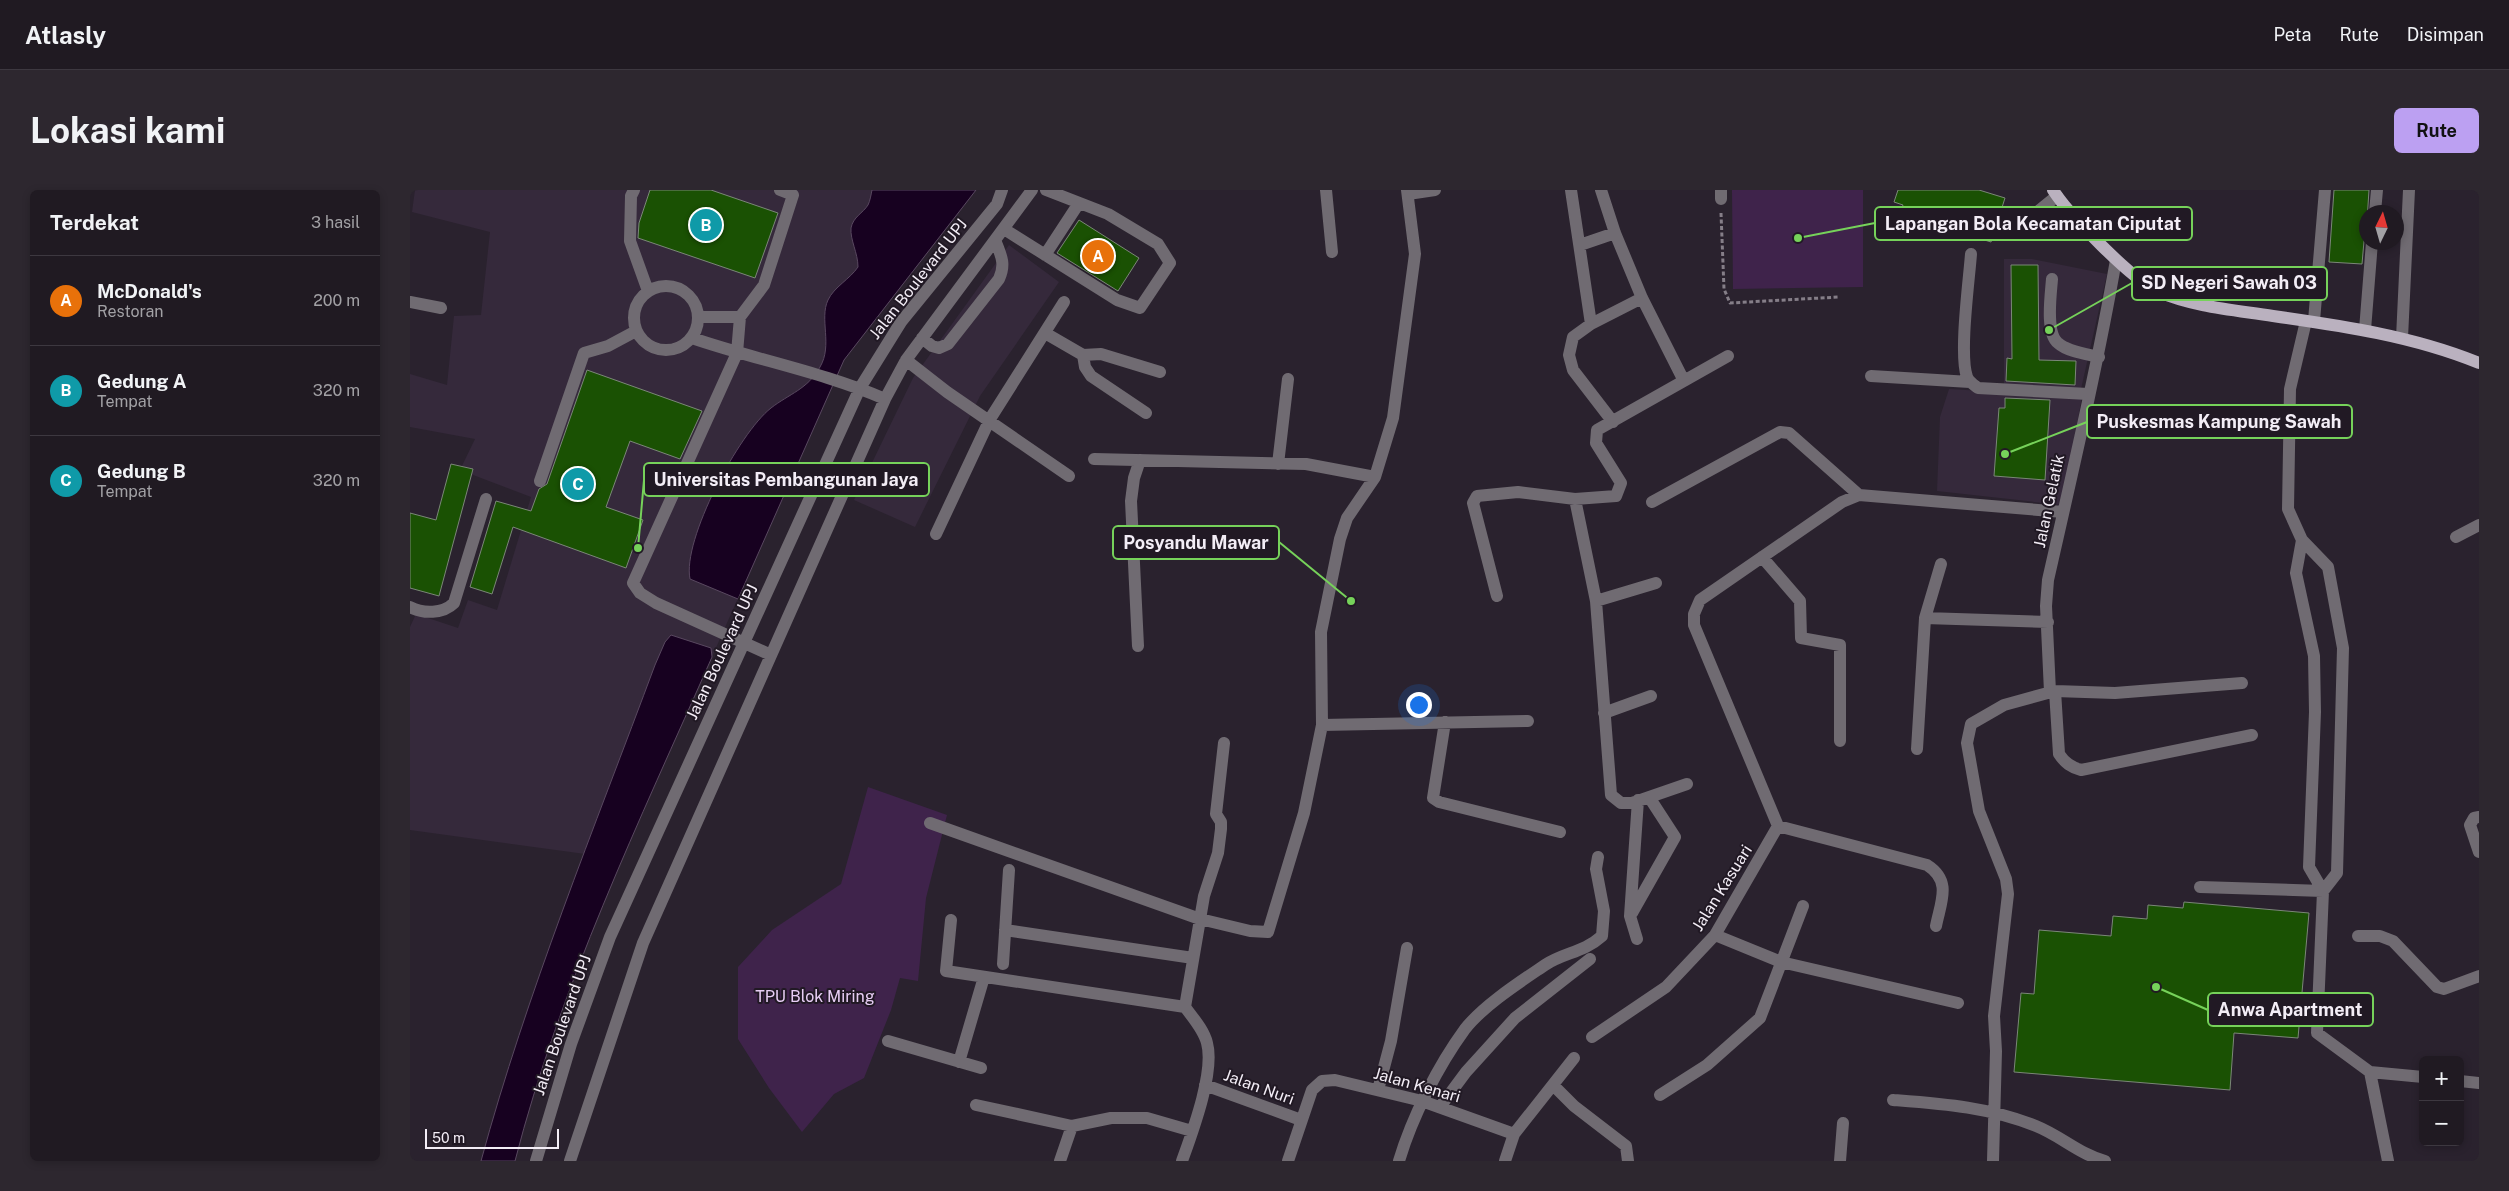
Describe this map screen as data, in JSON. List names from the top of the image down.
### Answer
{
  "streets": {
    "street": [
      "Jalan Boulevard UPJ",
      "Jalan Gelatik",
      "Jalan Kasuari",
      "Jalan Kenari",
      "Jalan Nuri"
    ]
  },
  "crossings": [
    ["Jalan Kenari", "Jalan Nuri"]
  ],
  "parks": ["TPU Blok Miring"],
  "places": [
    "Lapangan Bola Kecamatan Ciputat",
    "SD Negeri Sawah 03",
    "Puskesmas Kampung Sawah",
    "Universitas Pembangunan Jaya",
    "Posyandu Mawar",
    "Anwa Apartment"
  ],
  "scale_bar": "50 m",
  "north": "top",
  "page": {
    "header": "Atlasly",
    "nav": ["Peta", "Rute", "Disimpan"],
    "buttons": "Rute",
    "title": "Lokasi kami",
    "heading": ["Terdekat", "3 hasil"],
    "pins": ["B", "A", "C"],
    "list": [
      {
        "mark": "A",
        "name": "McDonald's",
        "note": "Restoran",
        "value": "200 m"
      },
      {
        "mark": "B",
        "name": "Gedung A",
        "note": "Tempat",
        "value": "320 m"
      },
      {
        "mark": "C",
        "name": "Gedung B",
        "note": "Tempat",
        "value": "320 m"
      }
    ],
    "map_buttons": ["+", "−"],
    "scale": "50 m"
  }
}
